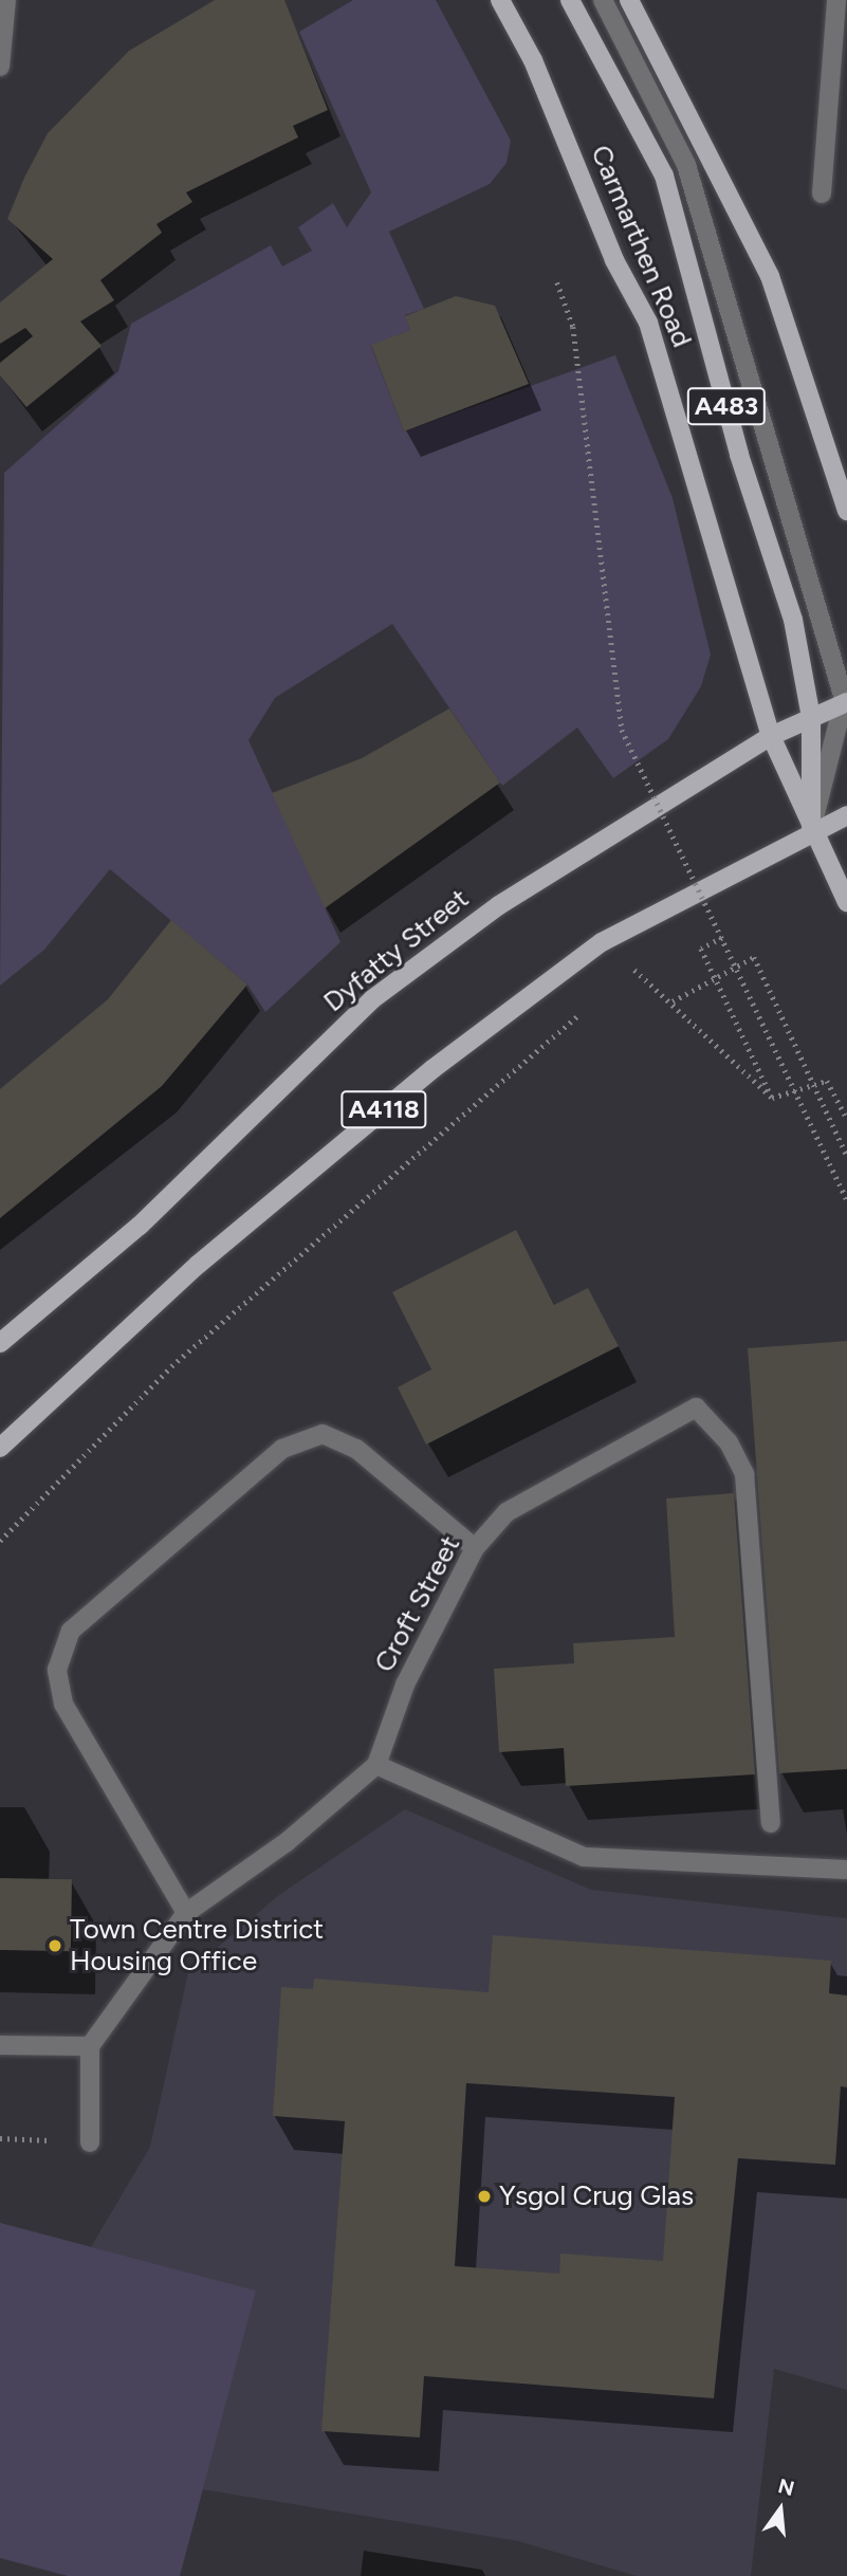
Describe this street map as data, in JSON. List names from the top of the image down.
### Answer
{
  "streets": {
    "main road": [
      "Carmarthen Road",
      "A483",
      "Dyfatty Street",
      "A4118"
    ],
    "street": ["Croft Street"]
  },
  "crossings": [
    ["Carmarthen Road", "A483"],
    ["Carmarthen Road", "Dyfatty Street"],
    ["Carmarthen Road", "A4118"],
    ["A483", "Dyfatty Street"],
    ["A483", "A4118"]
  ],
  "places": ["Town Centre District Housing Office", "Ysgol Crug Glas"],
  "north": "top"
}
